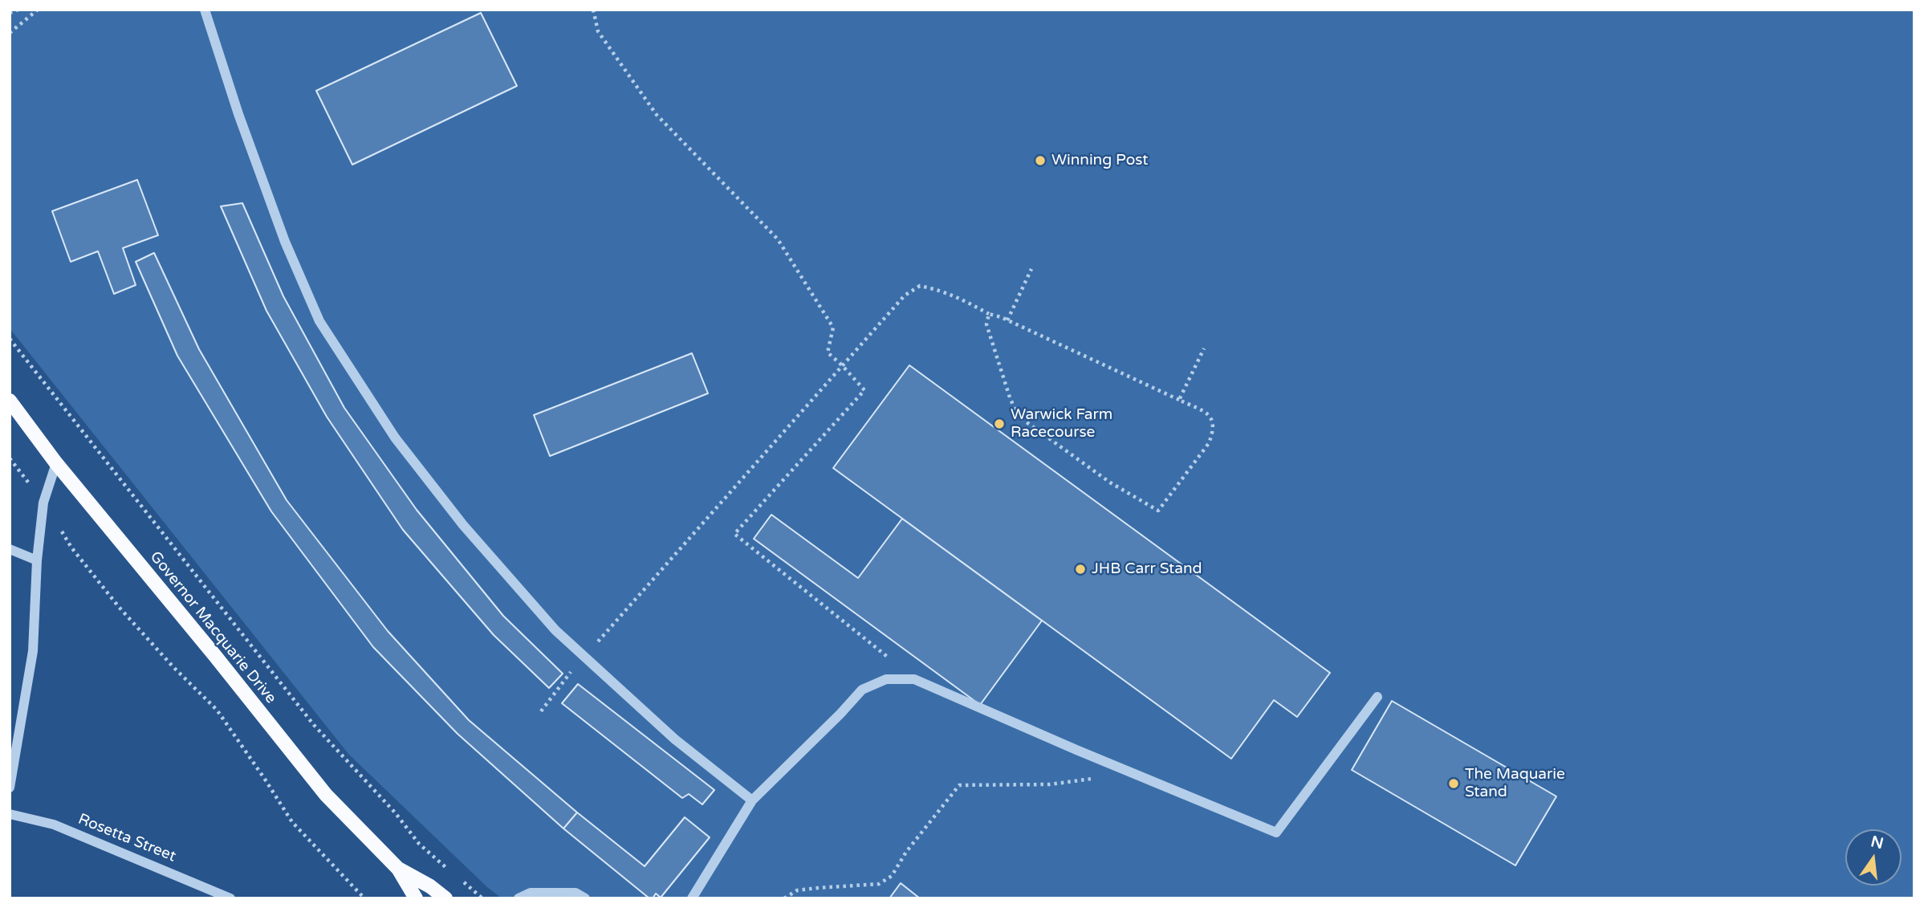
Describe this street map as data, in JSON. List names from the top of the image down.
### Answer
{
  "streets": {
    "main road": ["Governor Macquarie Drive"],
    "street": ["Rosetta Street"]
  },
  "places": [
    "Winning Post",
    "Warwick Farm Racecourse",
    "JHB Carr Stand",
    "The Maquarie Stand"
  ],
  "north": "top"
}
